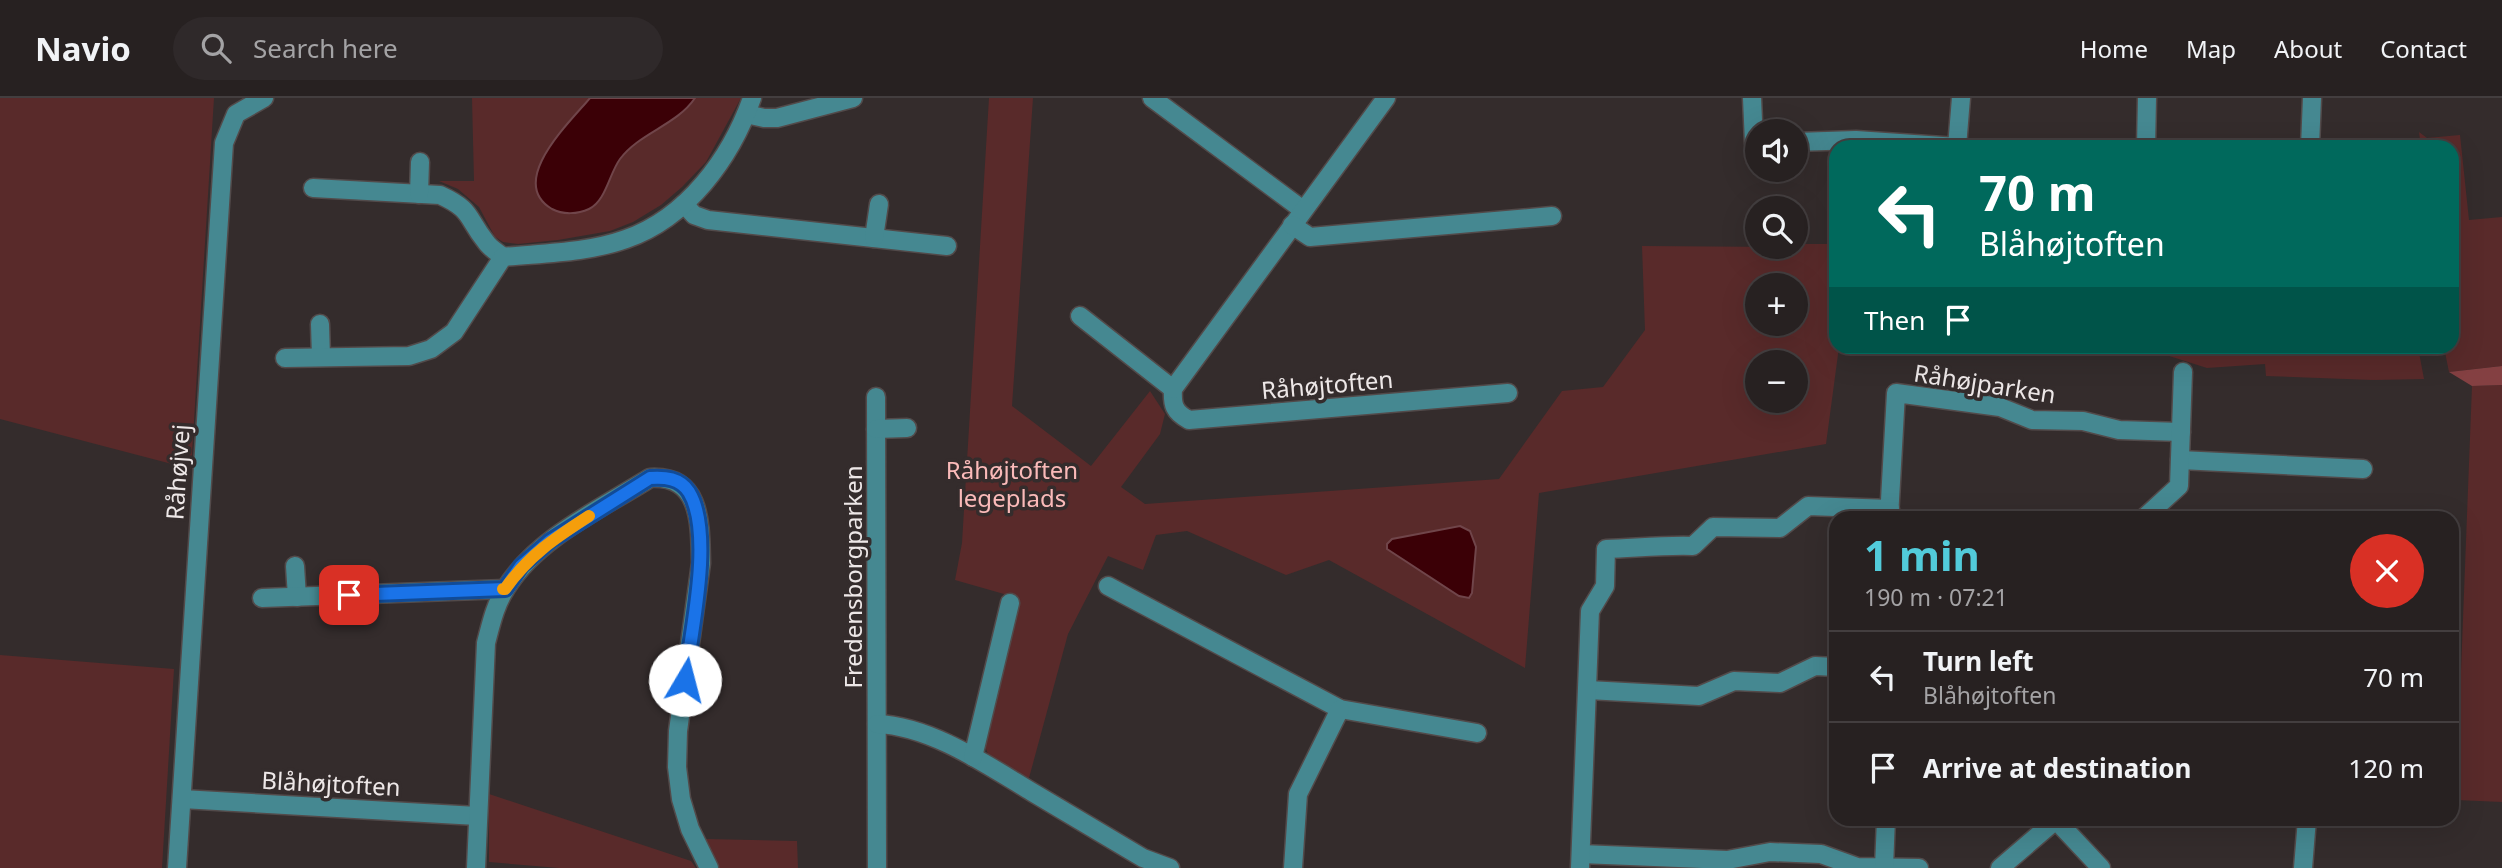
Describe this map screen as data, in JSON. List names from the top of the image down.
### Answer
{
  "streets": {
    "street": [
      "Råhøjparken",
      "Råhøjtoften",
      "Råhøjvej",
      "Fredensborgparken",
      "Blåhøjtoften"
    ]
  },
  "crossings": [
    ["Råhøjvej", "Blåhøjtoften"]
  ],
  "parks": ["Råhøjtoften legeplads"],
  "page": {
    "header": "Navio",
    "search": "Search here",
    "nav": [
      "Home",
      "Map",
      "About",
      "Contact"
    ],
    "map_buttons": ["+", "−"],
    "turn": ["70 m", "Blåhøjtoften"],
    "then": "Then",
    "heading": ["1 min", "190 m · 07:21"],
    "list": [
      {
        "name": "Turn left",
        "note": "Blåhøjtoften",
        "value": "70 m"
      },
      {
        "name": "Arrive at destination",
        "value": "120 m"
      }
    ]
  }
}
